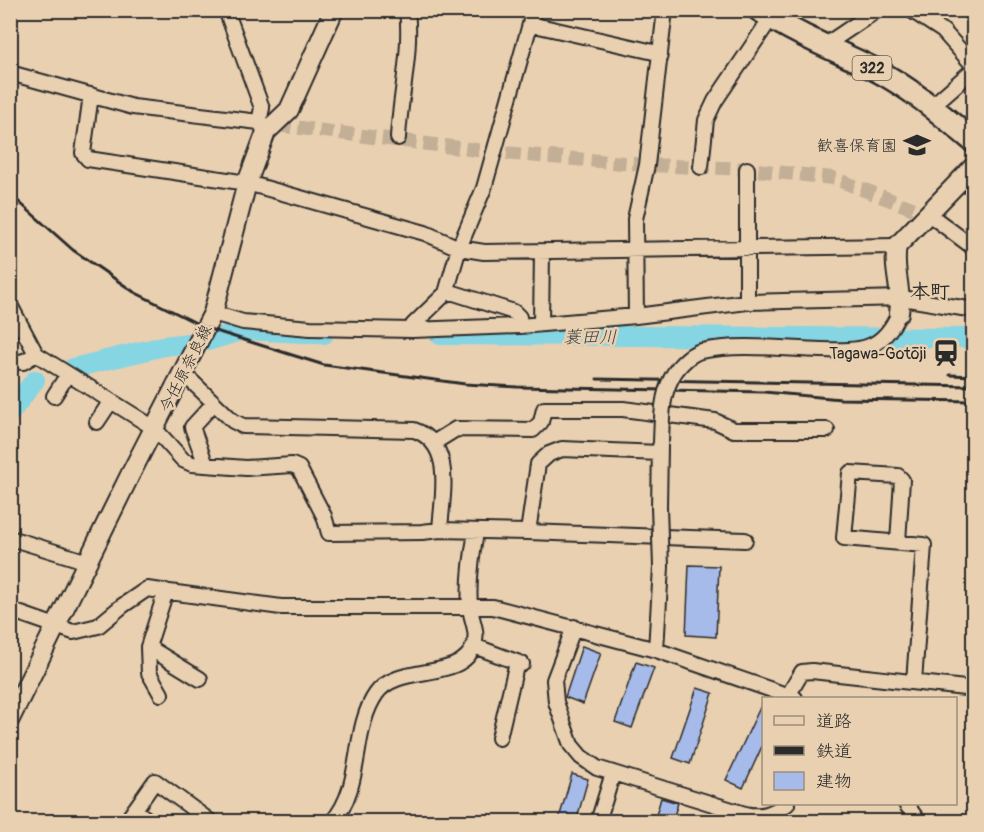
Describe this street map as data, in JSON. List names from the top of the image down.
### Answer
{
  "streets": {
    "highway": ["322"],
    "main road": ["今任原奈良線"]
  },
  "districts": ["本町"],
  "water": ["蓑田川"],
  "places": {
    "school or university": ["歓喜保育園"],
    "station": ["Tagawa-Gotōji"]
  },
  "legend": ["道路", "鉄道", "建物"]
}
